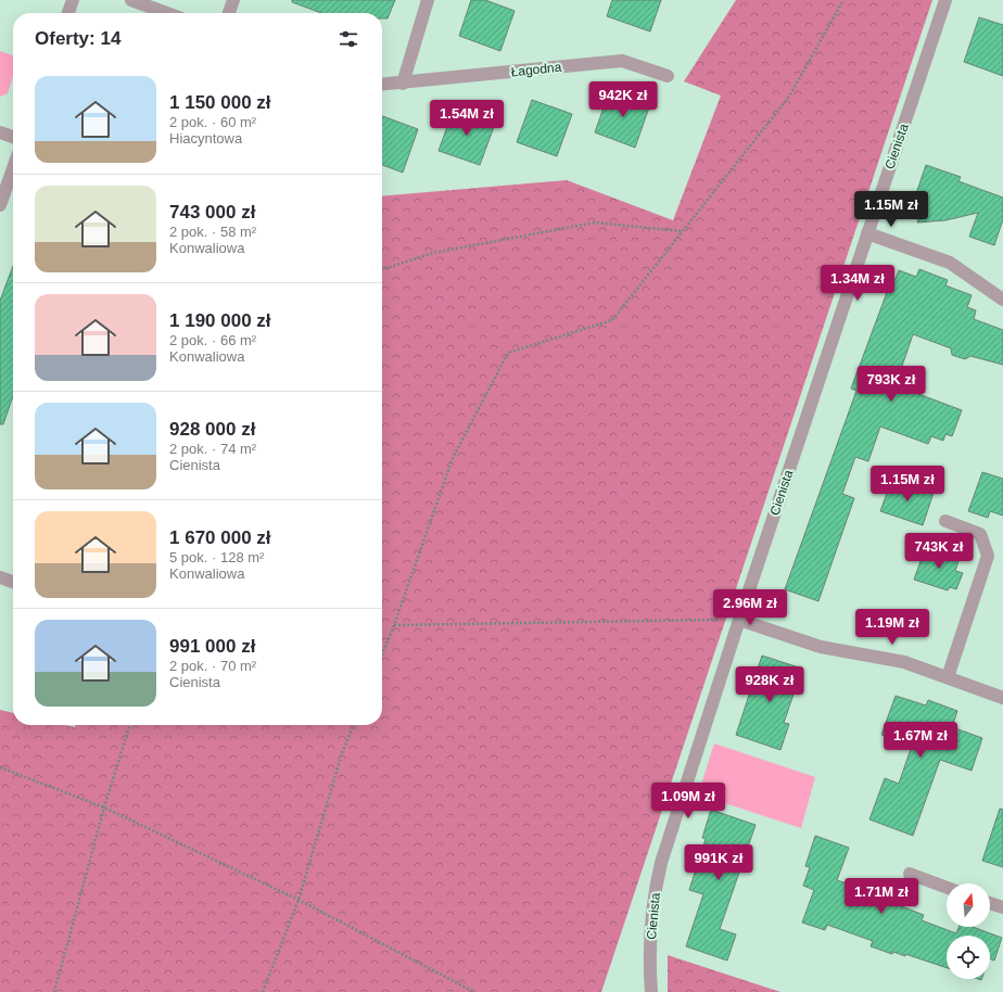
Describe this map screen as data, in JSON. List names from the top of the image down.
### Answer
{
  "streets": {
    "street": ["Łagodna", "Cienista"]
  },
  "north": "top",
  "page": {
    "heading": "Oferty: 14",
    "list": [
      {
        "name": "1 150 000 zł",
        "note": "2 pok. · 60 m² · Hiacyntowa"
      },
      {
        "name": "743 000 zł",
        "note": "2 pok. · 58 m² · Konwaliowa"
      },
      {
        "name": "1 190 000 zł",
        "note": "2 pok. · 66 m² · Konwaliowa"
      },
      {
        "name": "928 000 zł",
        "note": "2 pok. · 74 m² · Cienista"
      },
      {
        "name": "1 670 000 zł",
        "note": "5 pok. · 128 m² · Konwaliowa"
      },
      {
        "name": "991 000 zł",
        "note": "2 pok. · 70 m² · Cienista"
      }
    ],
    "price": [
      "942K zł",
      "1.54M zł",
      "1.15M zł",
      "1.34M zł",
      "793K zł",
      "1.15M zł",
      "743K zł",
      "2.96M zł",
      "1.19M zł",
      "928K zł",
      "1.67M zł",
      "1.09M zł",
      "991K zł",
      "1.71M zł"
    ]
  }
}
